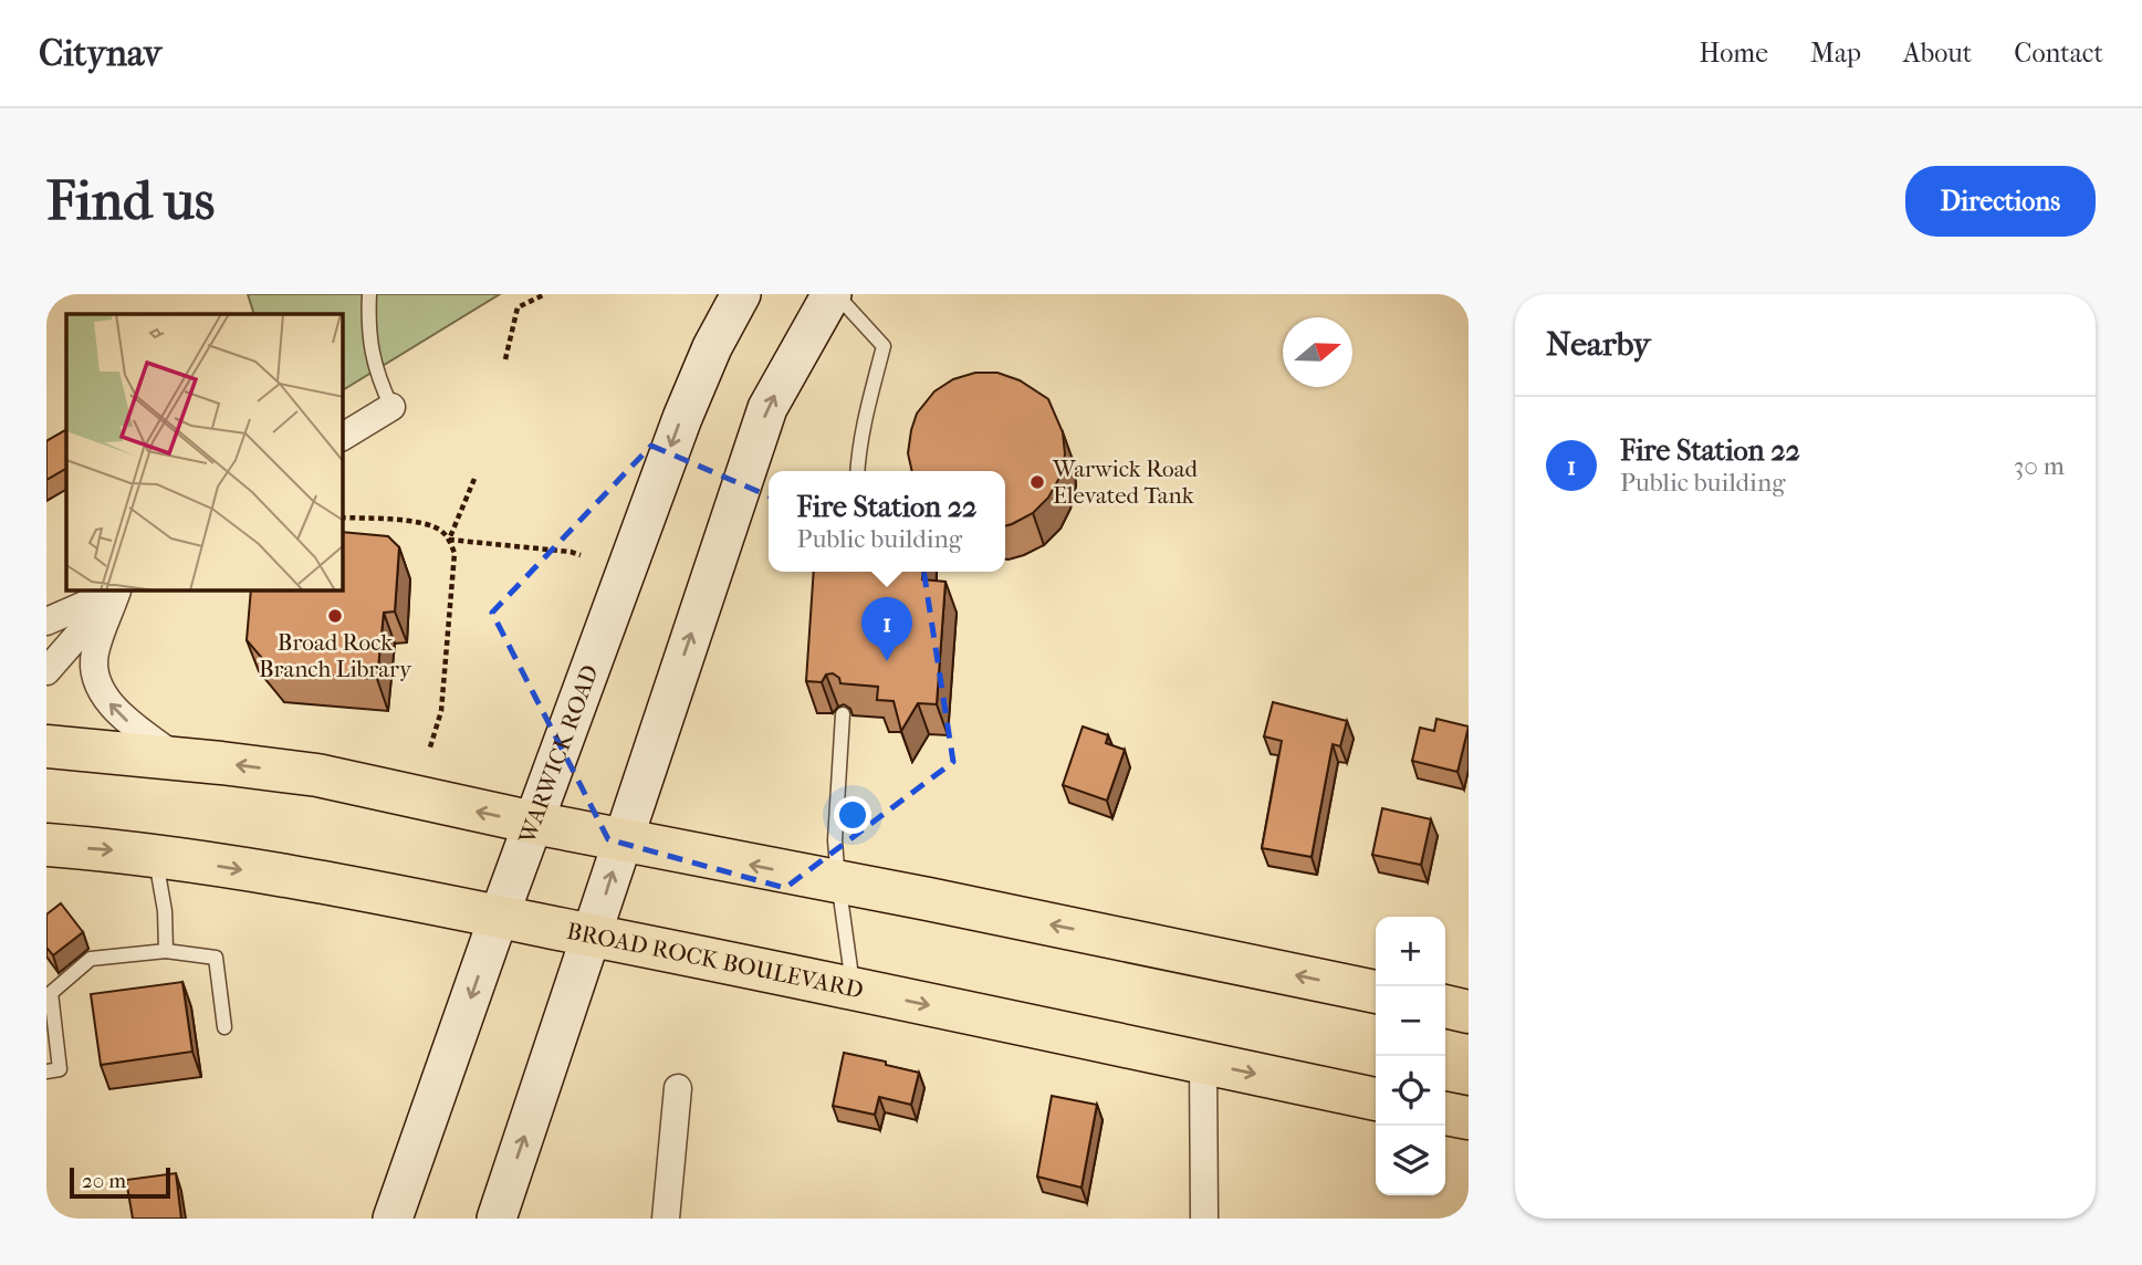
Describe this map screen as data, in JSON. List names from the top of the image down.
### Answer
{
  "streets": {
    "main road": ["WARWICK ROAD", "BROAD ROCK BOULEVARD"]
  },
  "crossings": [
    ["WARWICK ROAD", "BROAD ROCK BOULEVARD"]
  ],
  "places": ["Warwick Road Elevated Tank", "Broad Rock Branch Library"],
  "scale_bar": "20 m",
  "north": "right",
  "page": {
    "header": "Citynav",
    "nav": [
      "Home",
      "Map",
      "About",
      "Contact"
    ],
    "buttons": "Directions",
    "title": "Find us",
    "heading": "Nearby",
    "list": [
      {
        "mark": "1",
        "name": "Fire Station 22",
        "note": "Public building",
        "value": "30 m"
      }
    ],
    "popup": ["Fire Station 22", "Public building"],
    "pins": "1",
    "map_buttons": ["+", "−"],
    "scale": "20 m"
  }
}
